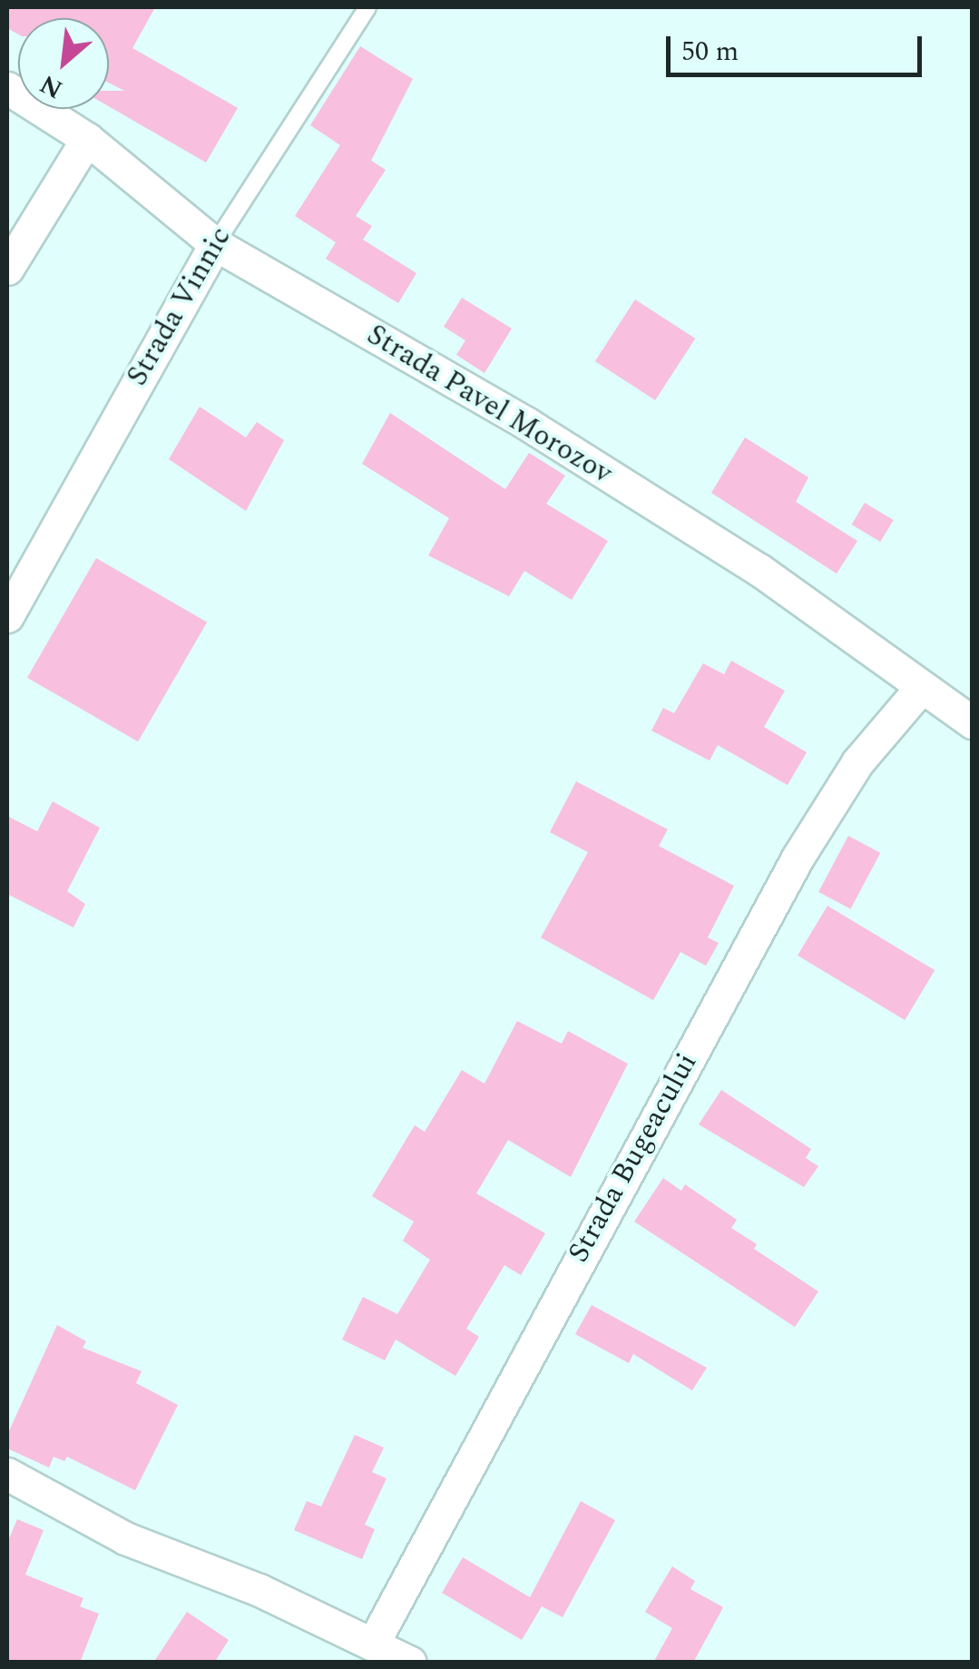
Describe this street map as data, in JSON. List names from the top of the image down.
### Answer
{
  "streets": {
    "street": ["Strada Vinnic", "Strada Pavel Morozov", "Strada Bugeacului"]
  },
  "crossings": [
    ["Strada Vinnic", "Strada Pavel Morozov"],
    ["Strada Pavel Morozov", "Strada Bugeacului"]
  ],
  "scale_bar": "50 m",
  "north": "bottom left"
}
